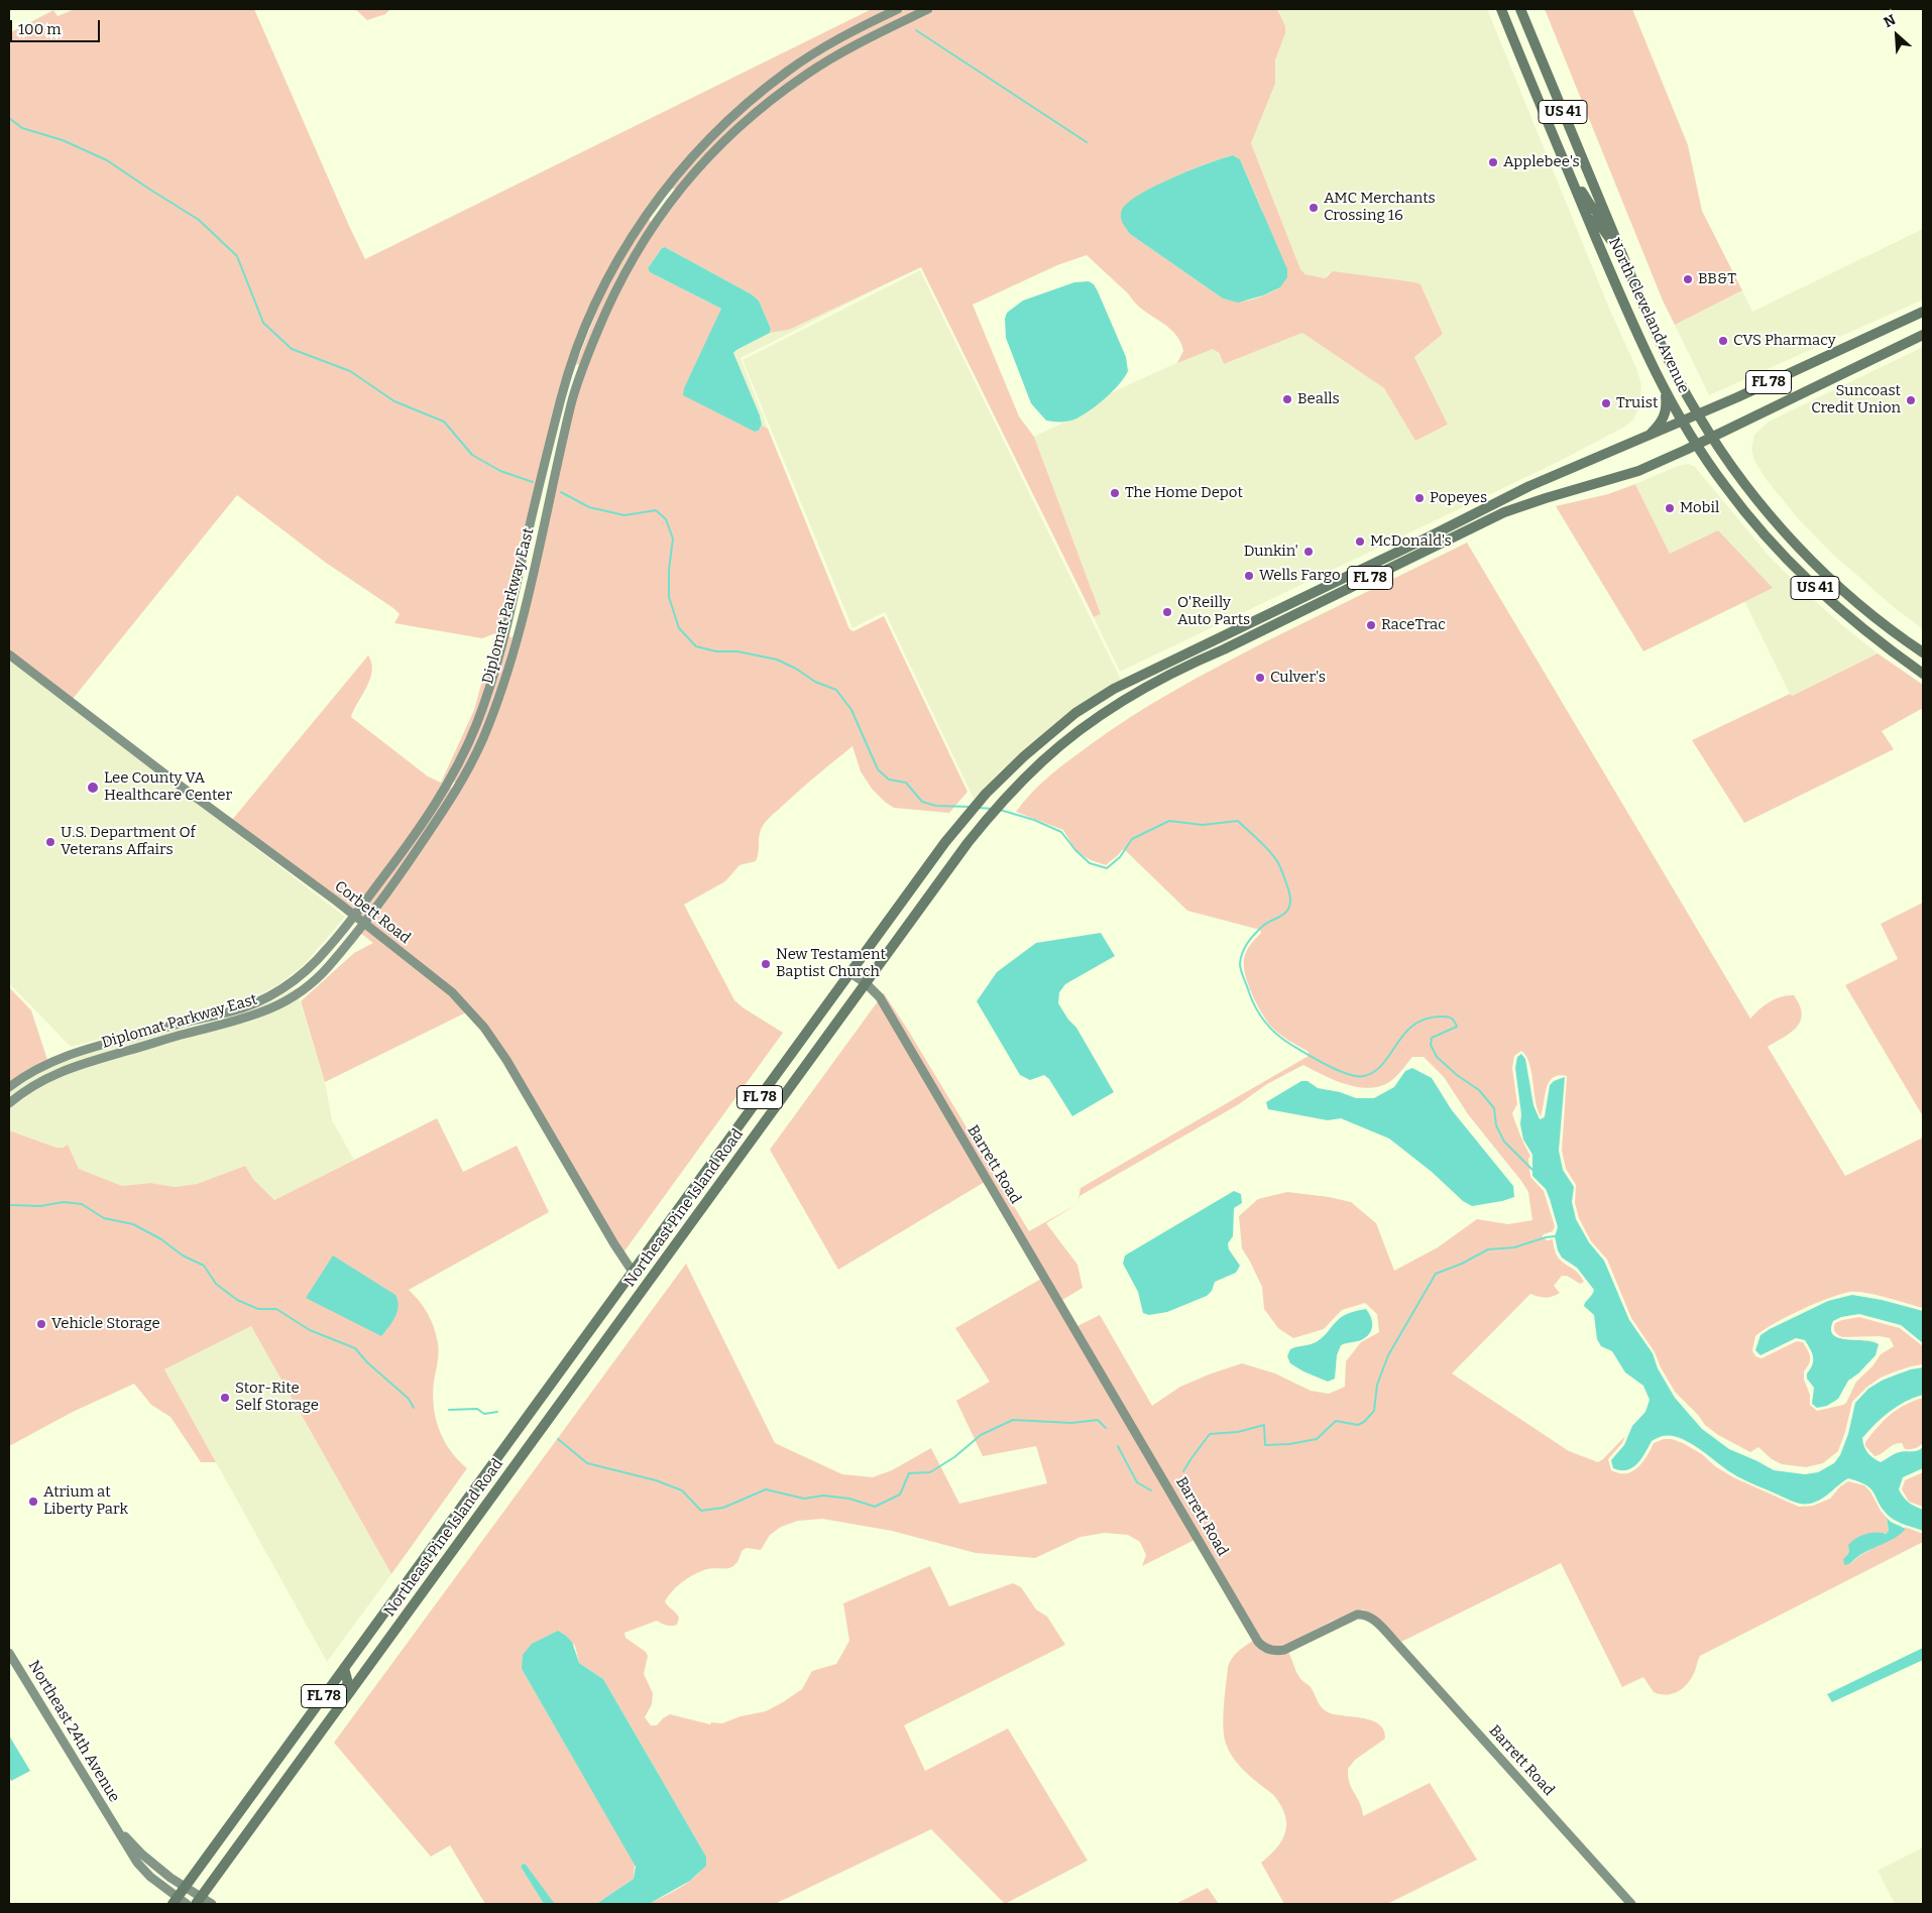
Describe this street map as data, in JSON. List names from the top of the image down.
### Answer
{
  "streets": {
    "main road": [
      "US 41",
      "North Cleveland Avenue",
      "FL 78",
      "Diplomat Parkway East",
      "Corbett Road",
      "Barrett Road",
      "Northeast Pine Island Road",
      "Northeast 24th Avenue"
    ]
  },
  "crossings": [
    ["North Cleveland Avenue", "FL 78"],
    ["North Cleveland Avenue", "Northeast Pine Island Road"],
    ["FL 78", "Northeast Pine Island Road"],
    ["Diplomat Parkway East", "Corbett Road"],
    ["Corbett Road", "Northeast Pine Island Road"],
    ["Barrett Road", "Northeast Pine Island Road"],
    ["Northeast Pine Island Road", "Northeast 24th Avenue"]
  ],
  "places": [
    "Applebee's",
    "AMC Merchants Crossing 16",
    "BB&T",
    "CVS Pharmacy",
    "Bealls",
    "Suncoast Credit Union",
    "Truist",
    "The Home Depot",
    "Popeyes",
    "Mobil",
    "McDonald's",
    "Dunkin'",
    "Wells Fargo",
    "O'Reilly Auto Parts",
    "RaceTrac",
    "Culver's",
    "Lee County VA Healthcare Center",
    "U.S. Department Of Veterans Affairs",
    "New Testament Baptist Church",
    "Vehicle Storage",
    "Stor-Rite Self Storage",
    "Atrium at Liberty Park"
  ],
  "scale_bar": "100 m",
  "north": "top left"
}
